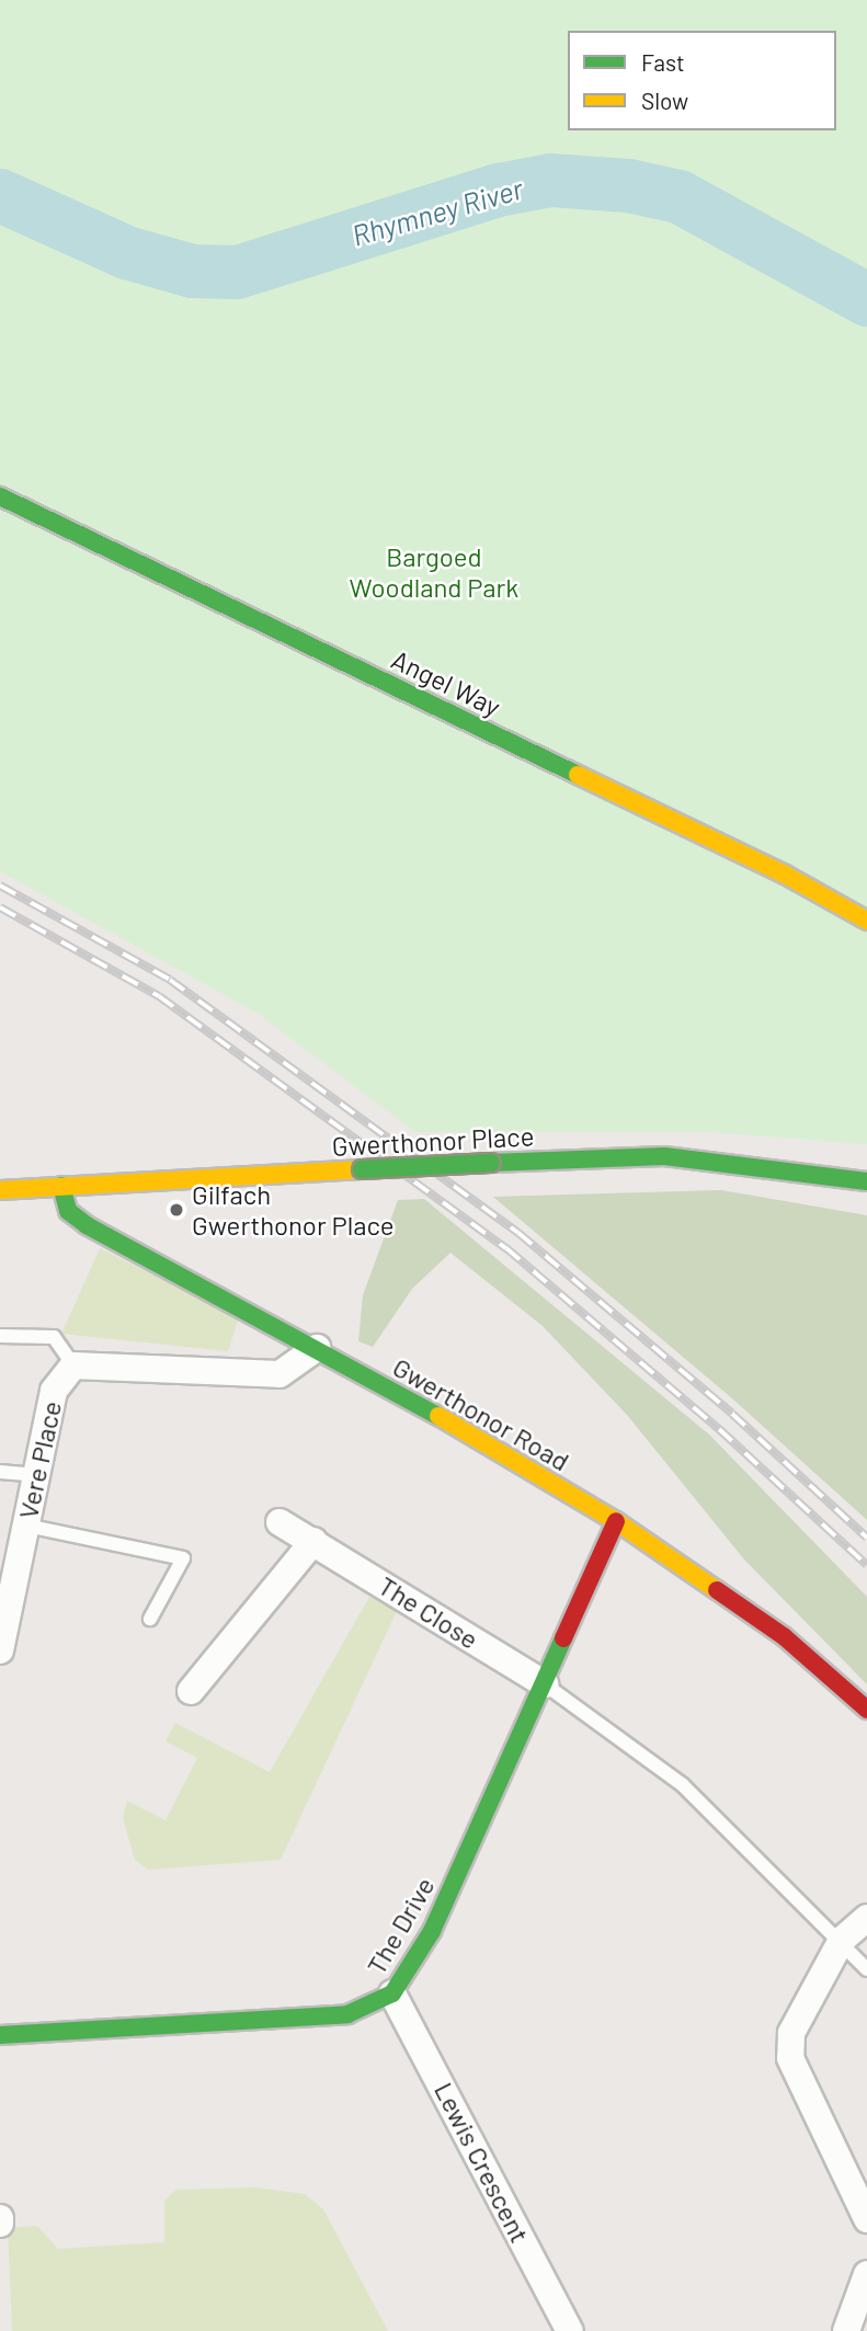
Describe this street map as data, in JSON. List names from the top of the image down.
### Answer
{
  "streets": {
    "street": [
      "Angel Way",
      "Gwerthonor Place",
      "Gwerthonor Road",
      "Vere Place",
      "The Close",
      "The Drive",
      "Lewis Crescent"
    ]
  },
  "crossings": [
    ["Gwerthonor Place", "Gwerthonor Road"],
    ["Gwerthonor Road", "The Drive"],
    ["The Close", "The Drive"],
    ["The Drive", "Lewis Crescent"]
  ],
  "water": ["Rhymney River"],
  "parks": ["Bargoed Woodland Park"],
  "places": ["Gilfach Gwerthonor Place"],
  "legend": ["Fast", "Slow"]
}
